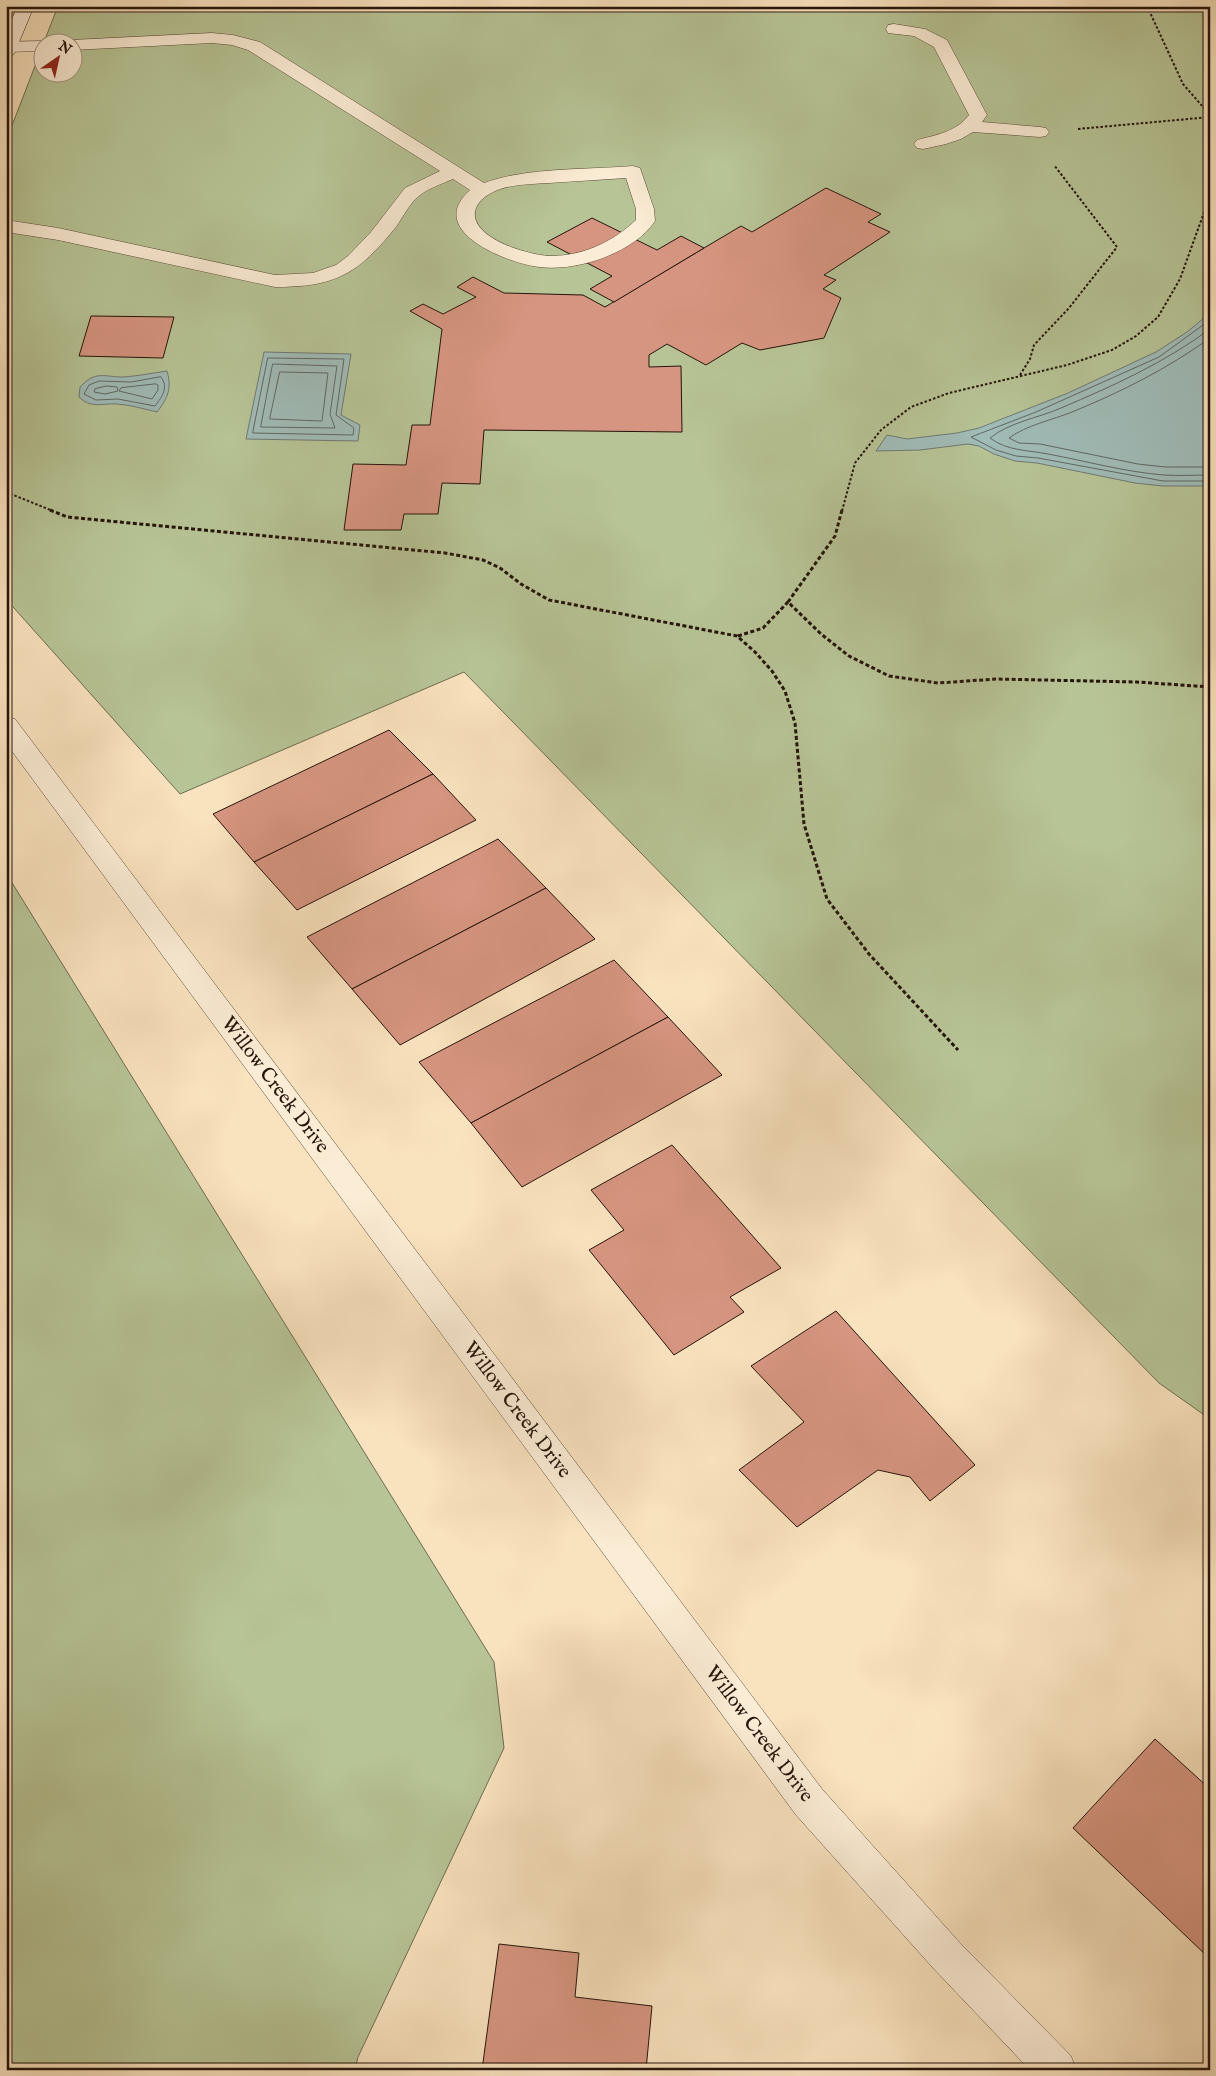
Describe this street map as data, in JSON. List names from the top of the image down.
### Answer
{
  "streets": {
    "street": ["Willow Creek Drive"]
  },
  "north": "top right"
}
